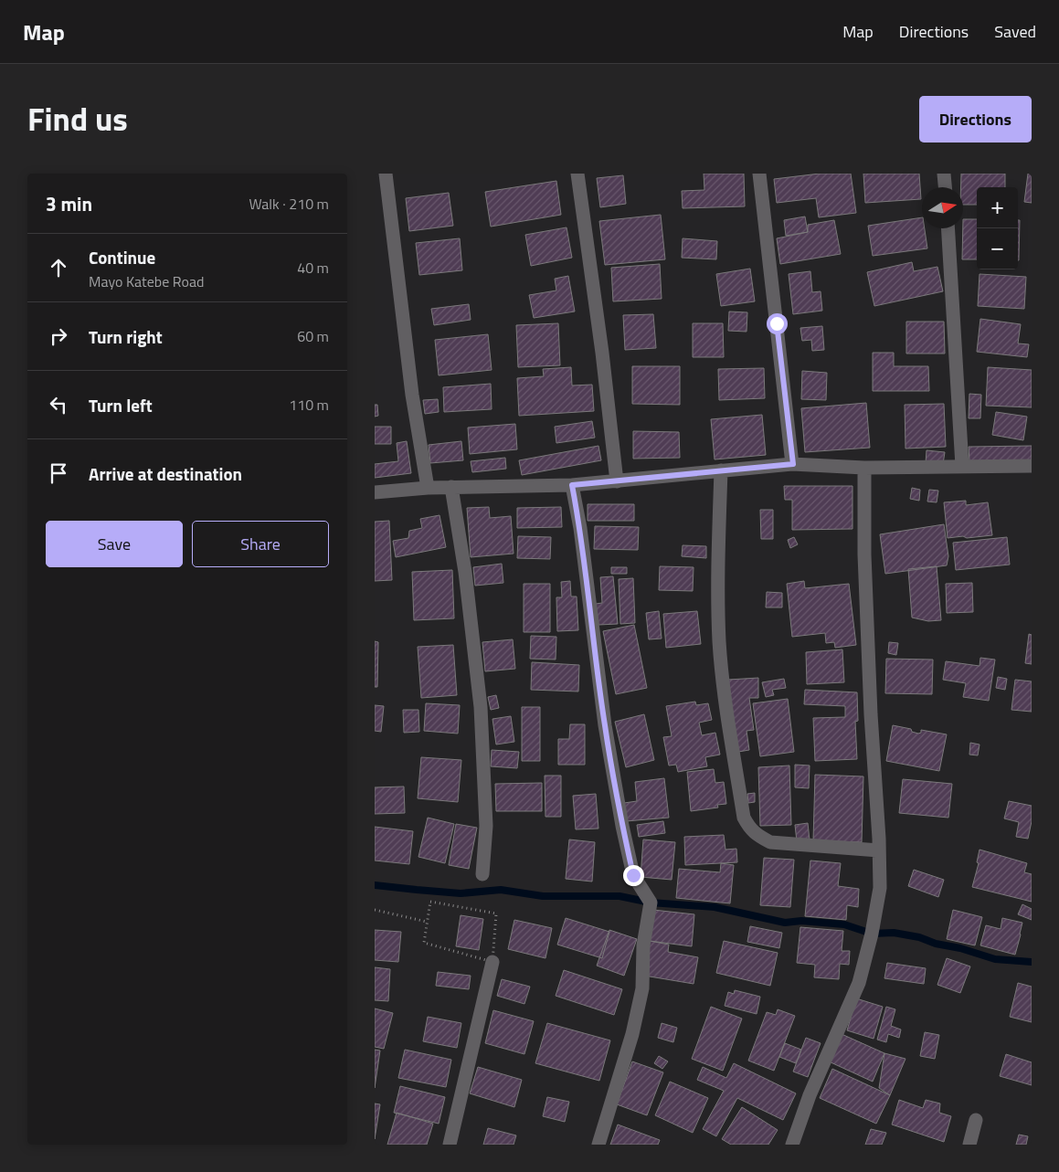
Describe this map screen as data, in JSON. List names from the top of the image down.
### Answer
{
  "north": "right",
  "page": {
    "header": "Map",
    "nav": ["Map", "Directions", "Saved"],
    "title": "Find us",
    "buttons": [
      "Directions",
      ["Save", "Share"]
    ],
    "heading": ["3 min", "Walk · 210 m"],
    "map_buttons": ["+", "−"],
    "list": [
      ["Continue", "Mayo Katebe Road", "40 m"],
      ["Turn right", "60 m"],
      ["Turn left", "110 m"],
      "Arrive at destination"
    ]
  }
}
